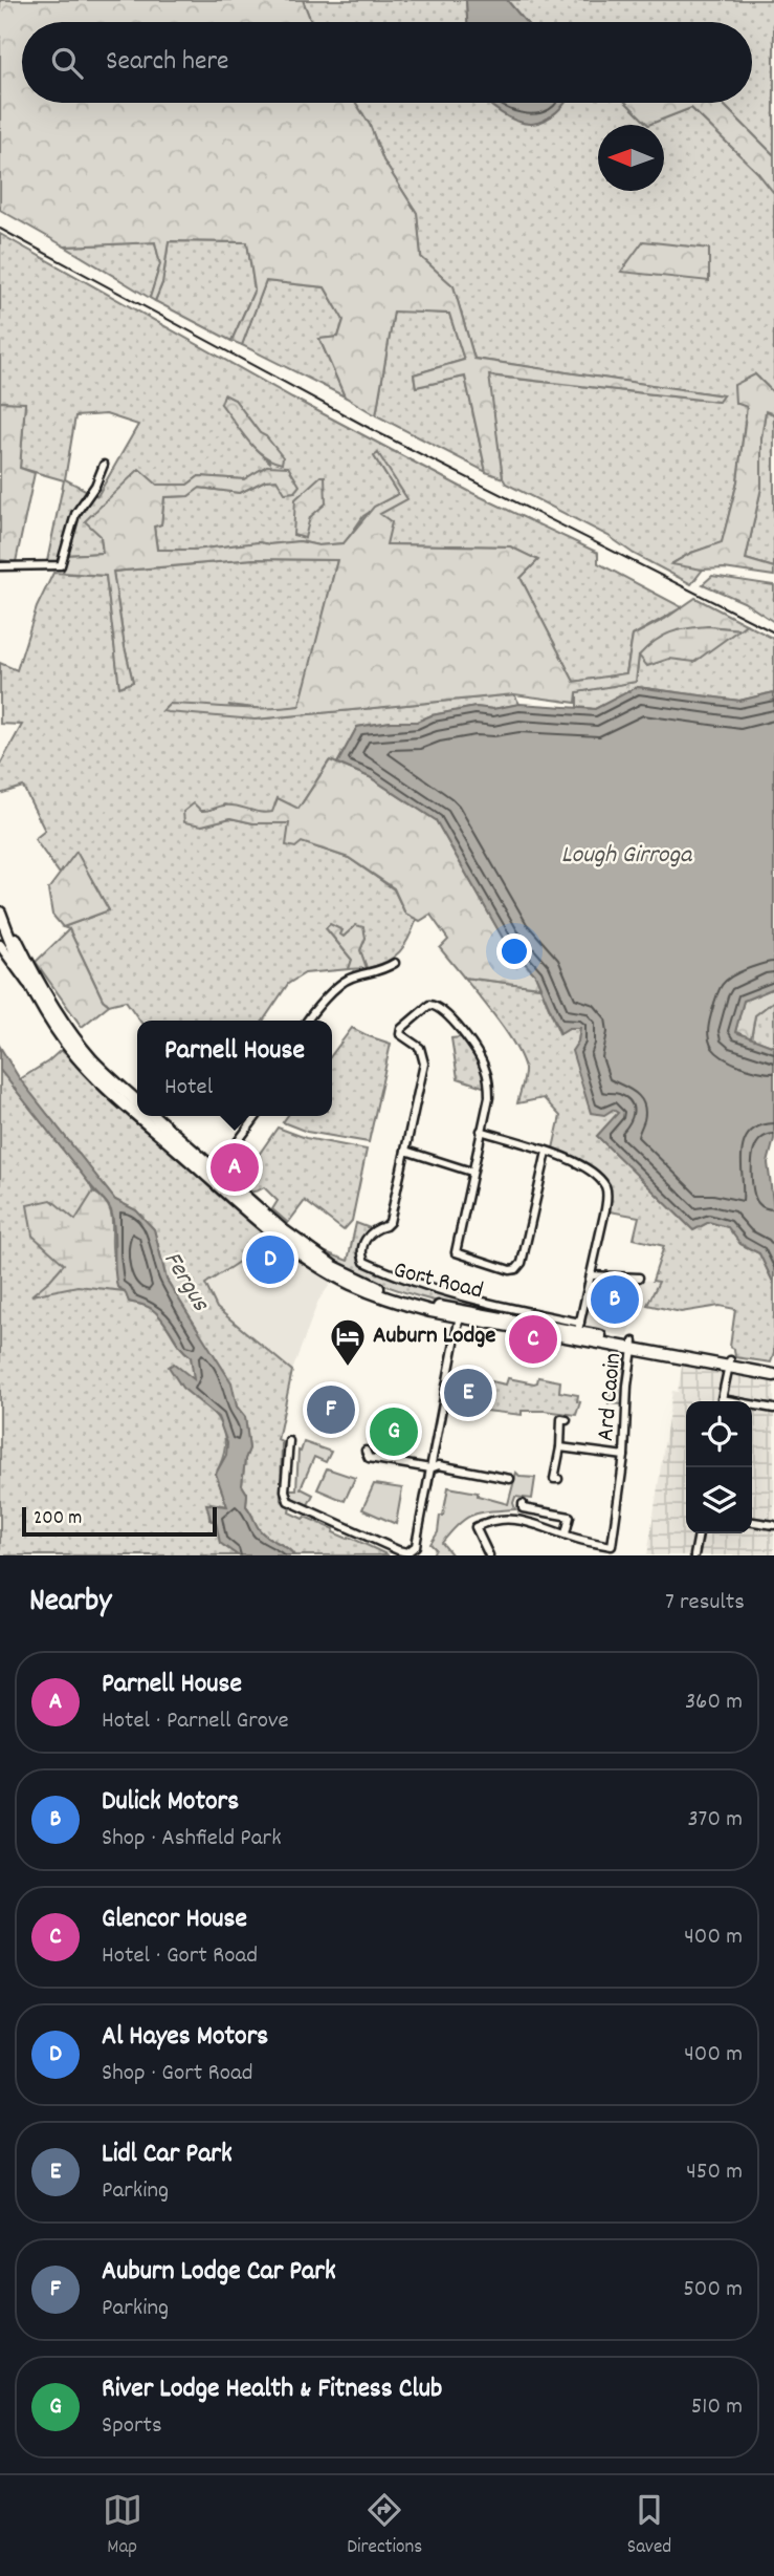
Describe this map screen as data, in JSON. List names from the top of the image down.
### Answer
{
  "streets": {
    "main road": ["Gort Road"],
    "street": ["Ard Caoin"]
  },
  "crossings": [
    ["Gort Road", "Ard Caoin"]
  ],
  "water": ["Lough Girroga", "Fergus"],
  "places": {
    "hotel": ["Auburn Lodge"]
  },
  "scale_bar": "200 m",
  "north": "left",
  "page": {
    "search": "Search here",
    "popup": ["Parnell House", "Hotel"],
    "pins": [
      "A",
      "D",
      "B",
      "C",
      "E",
      "F",
      "G"
    ],
    "scale": "200 m",
    "heading": ["Nearby", "7 results"],
    "list": [
      {
        "mark": "A",
        "name": "Parnell House",
        "note": "Hotel · Parnell Grove",
        "value": "360 m"
      },
      {
        "mark": "B",
        "name": "Dulick Motors",
        "note": "Shop · Ashfield Park",
        "value": "370 m"
      },
      {
        "mark": "C",
        "name": "Glencor House",
        "note": "Hotel · Gort Road",
        "value": "400 m"
      },
      {
        "mark": "D",
        "name": "Al Hayes Motors",
        "note": "Shop · Gort Road",
        "value": "400 m"
      },
      {
        "mark": "E",
        "name": "Lidl Car Park",
        "note": "Parking",
        "value": "450 m"
      },
      {
        "mark": "F",
        "name": "Auburn Lodge Car Park",
        "note": "Parking",
        "value": "500 m"
      },
      {
        "mark": "G",
        "name": "River Lodge Health & Fitness Club",
        "note": "Sports",
        "value": "510 m"
      }
    ],
    "nav": ["Map", "Directions", "Saved"]
  }
}
